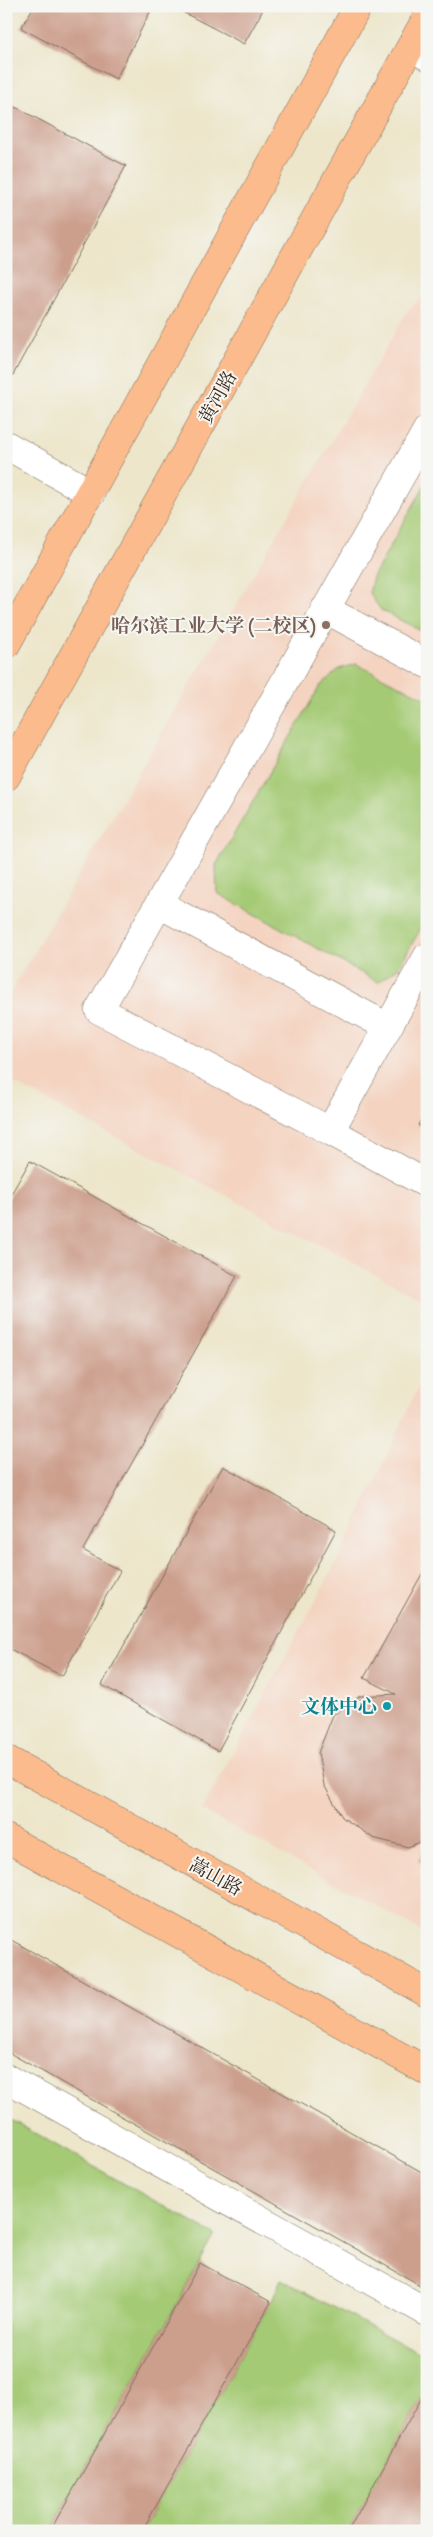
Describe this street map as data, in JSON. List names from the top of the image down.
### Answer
{
  "streets": {
    "main road": ["黄河路", "嵩山路"]
  },
  "places": ["哈尔滨工业大学 (二校区)", "文体中心"]
}
